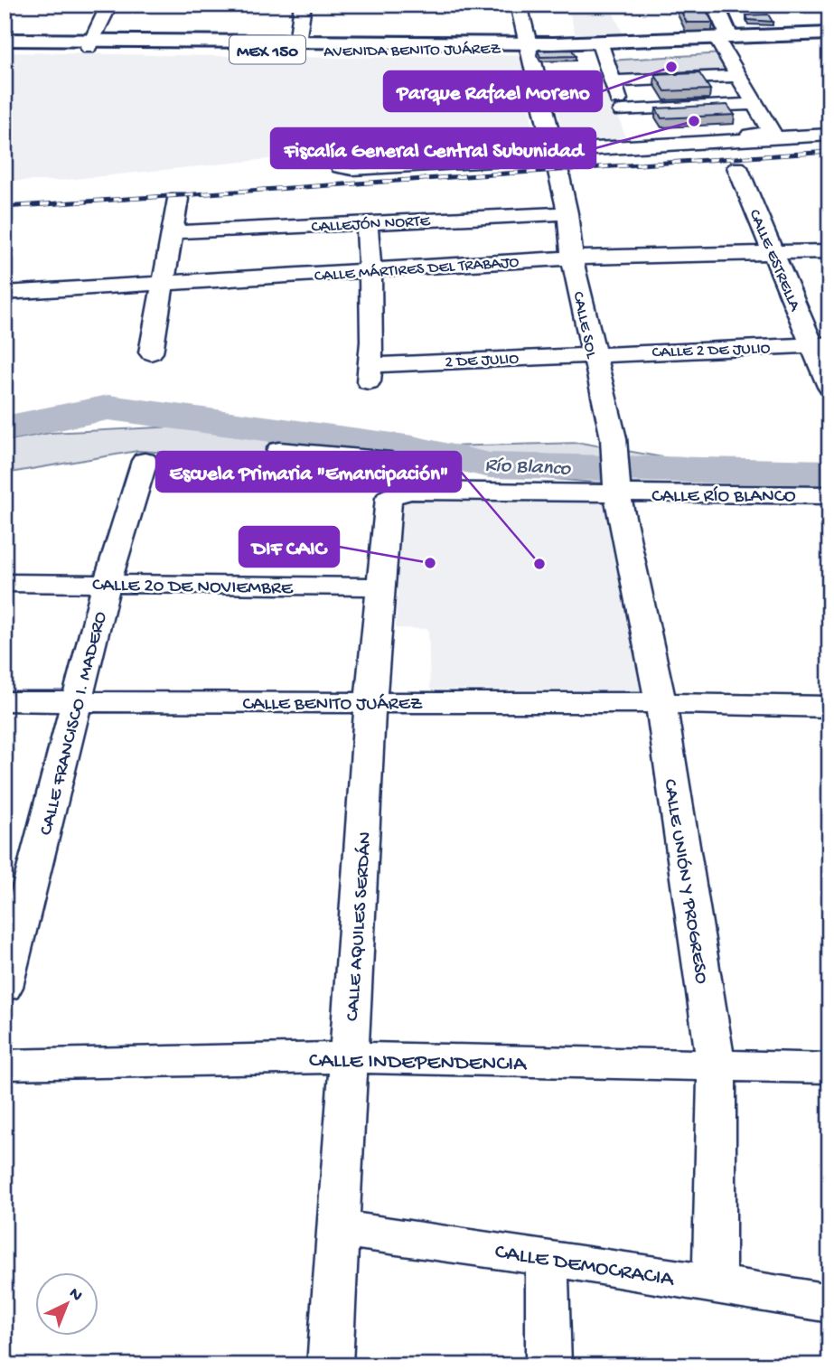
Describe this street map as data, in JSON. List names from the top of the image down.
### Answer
{
  "streets": {
    "main road": ["AVENIDA BENITO JUÁREZ", "MEX 150"],
    "street": [
      "CALLEJÓN NORTE",
      "CALLE ESTRELLA",
      "CALLE MÁRTIRES DEL TRABAJO",
      "CALLE SOL",
      "CALLE 2 DE JULIO",
      "2 DE JULIO",
      "CALLE RÍO BLANCO",
      "CALLE 20 DE NOVIEMBRE",
      "CALLE BENITO JUÁREZ",
      "CALLE FRANCISCO I. MADERO",
      "CALLE UNIÓN Y PROGRESO",
      "CALLE AQUILES SERDÁN",
      "CALLE INDEPENDENCIA",
      "CALLE DEMOCRACIA"
    ]
  },
  "crossings": [
    ["AVENIDA BENITO JUÁREZ", "CALLE SOL"],
    ["CALLEJÓN NORTE", "CALLE SOL"],
    ["CALLE ESTRELLA", "CALLE MÁRTIRES DEL TRABAJO"],
    ["CALLE ESTRELLA", "CALLE 2 DE JULIO"],
    ["CALLE MÁRTIRES DEL TRABAJO", "CALLE SOL"],
    ["CALLE MÁRTIRES DEL TRABAJO", "2 DE JULIO"],
    ["CALLE SOL", "CALLE 2 DE JULIO"],
    ["CALLE SOL", "2 DE JULIO"],
    ["CALLE SOL", "CALLE RÍO BLANCO"],
    ["CALLE SOL", "CALLE UNIÓN Y PROGRESO"],
    ["CALLE 2 DE JULIO", "2 DE JULIO"],
    ["CALLE RÍO BLANCO", "CALLE UNIÓN Y PROGRESO"],
    ["CALLE RÍO BLANCO", "CALLE AQUILES SERDÁN"],
    ["CALLE 20 DE NOVIEMBRE", "CALLE FRANCISCO I. MADERO"],
    ["CALLE 20 DE NOVIEMBRE", "CALLE AQUILES SERDÁN"],
    ["CALLE BENITO JUÁREZ", "CALLE FRANCISCO I. MADERO"],
    ["CALLE BENITO JUÁREZ", "CALLE UNIÓN Y PROGRESO"],
    ["CALLE BENITO JUÁREZ", "CALLE AQUILES SERDÁN"],
    ["CALLE UNIÓN Y PROGRESO", "CALLE INDEPENDENCIA"],
    ["CALLE UNIÓN Y PROGRESO", "CALLE DEMOCRACIA"],
    ["CALLE AQUILES SERDÁN", "CALLE INDEPENDENCIA"],
    ["CALLE AQUILES SERDÁN", "CALLE DEMOCRACIA"]
  ],
  "water": ["Río Blanco"],
  "places": [
    "Parque Rafael Moreno",
    "Fiscalía General Central Subunidad",
    "DIF CAIC",
    "Escuela Primaria \"Emancipación\""
  ],
  "north": "top right"
}
